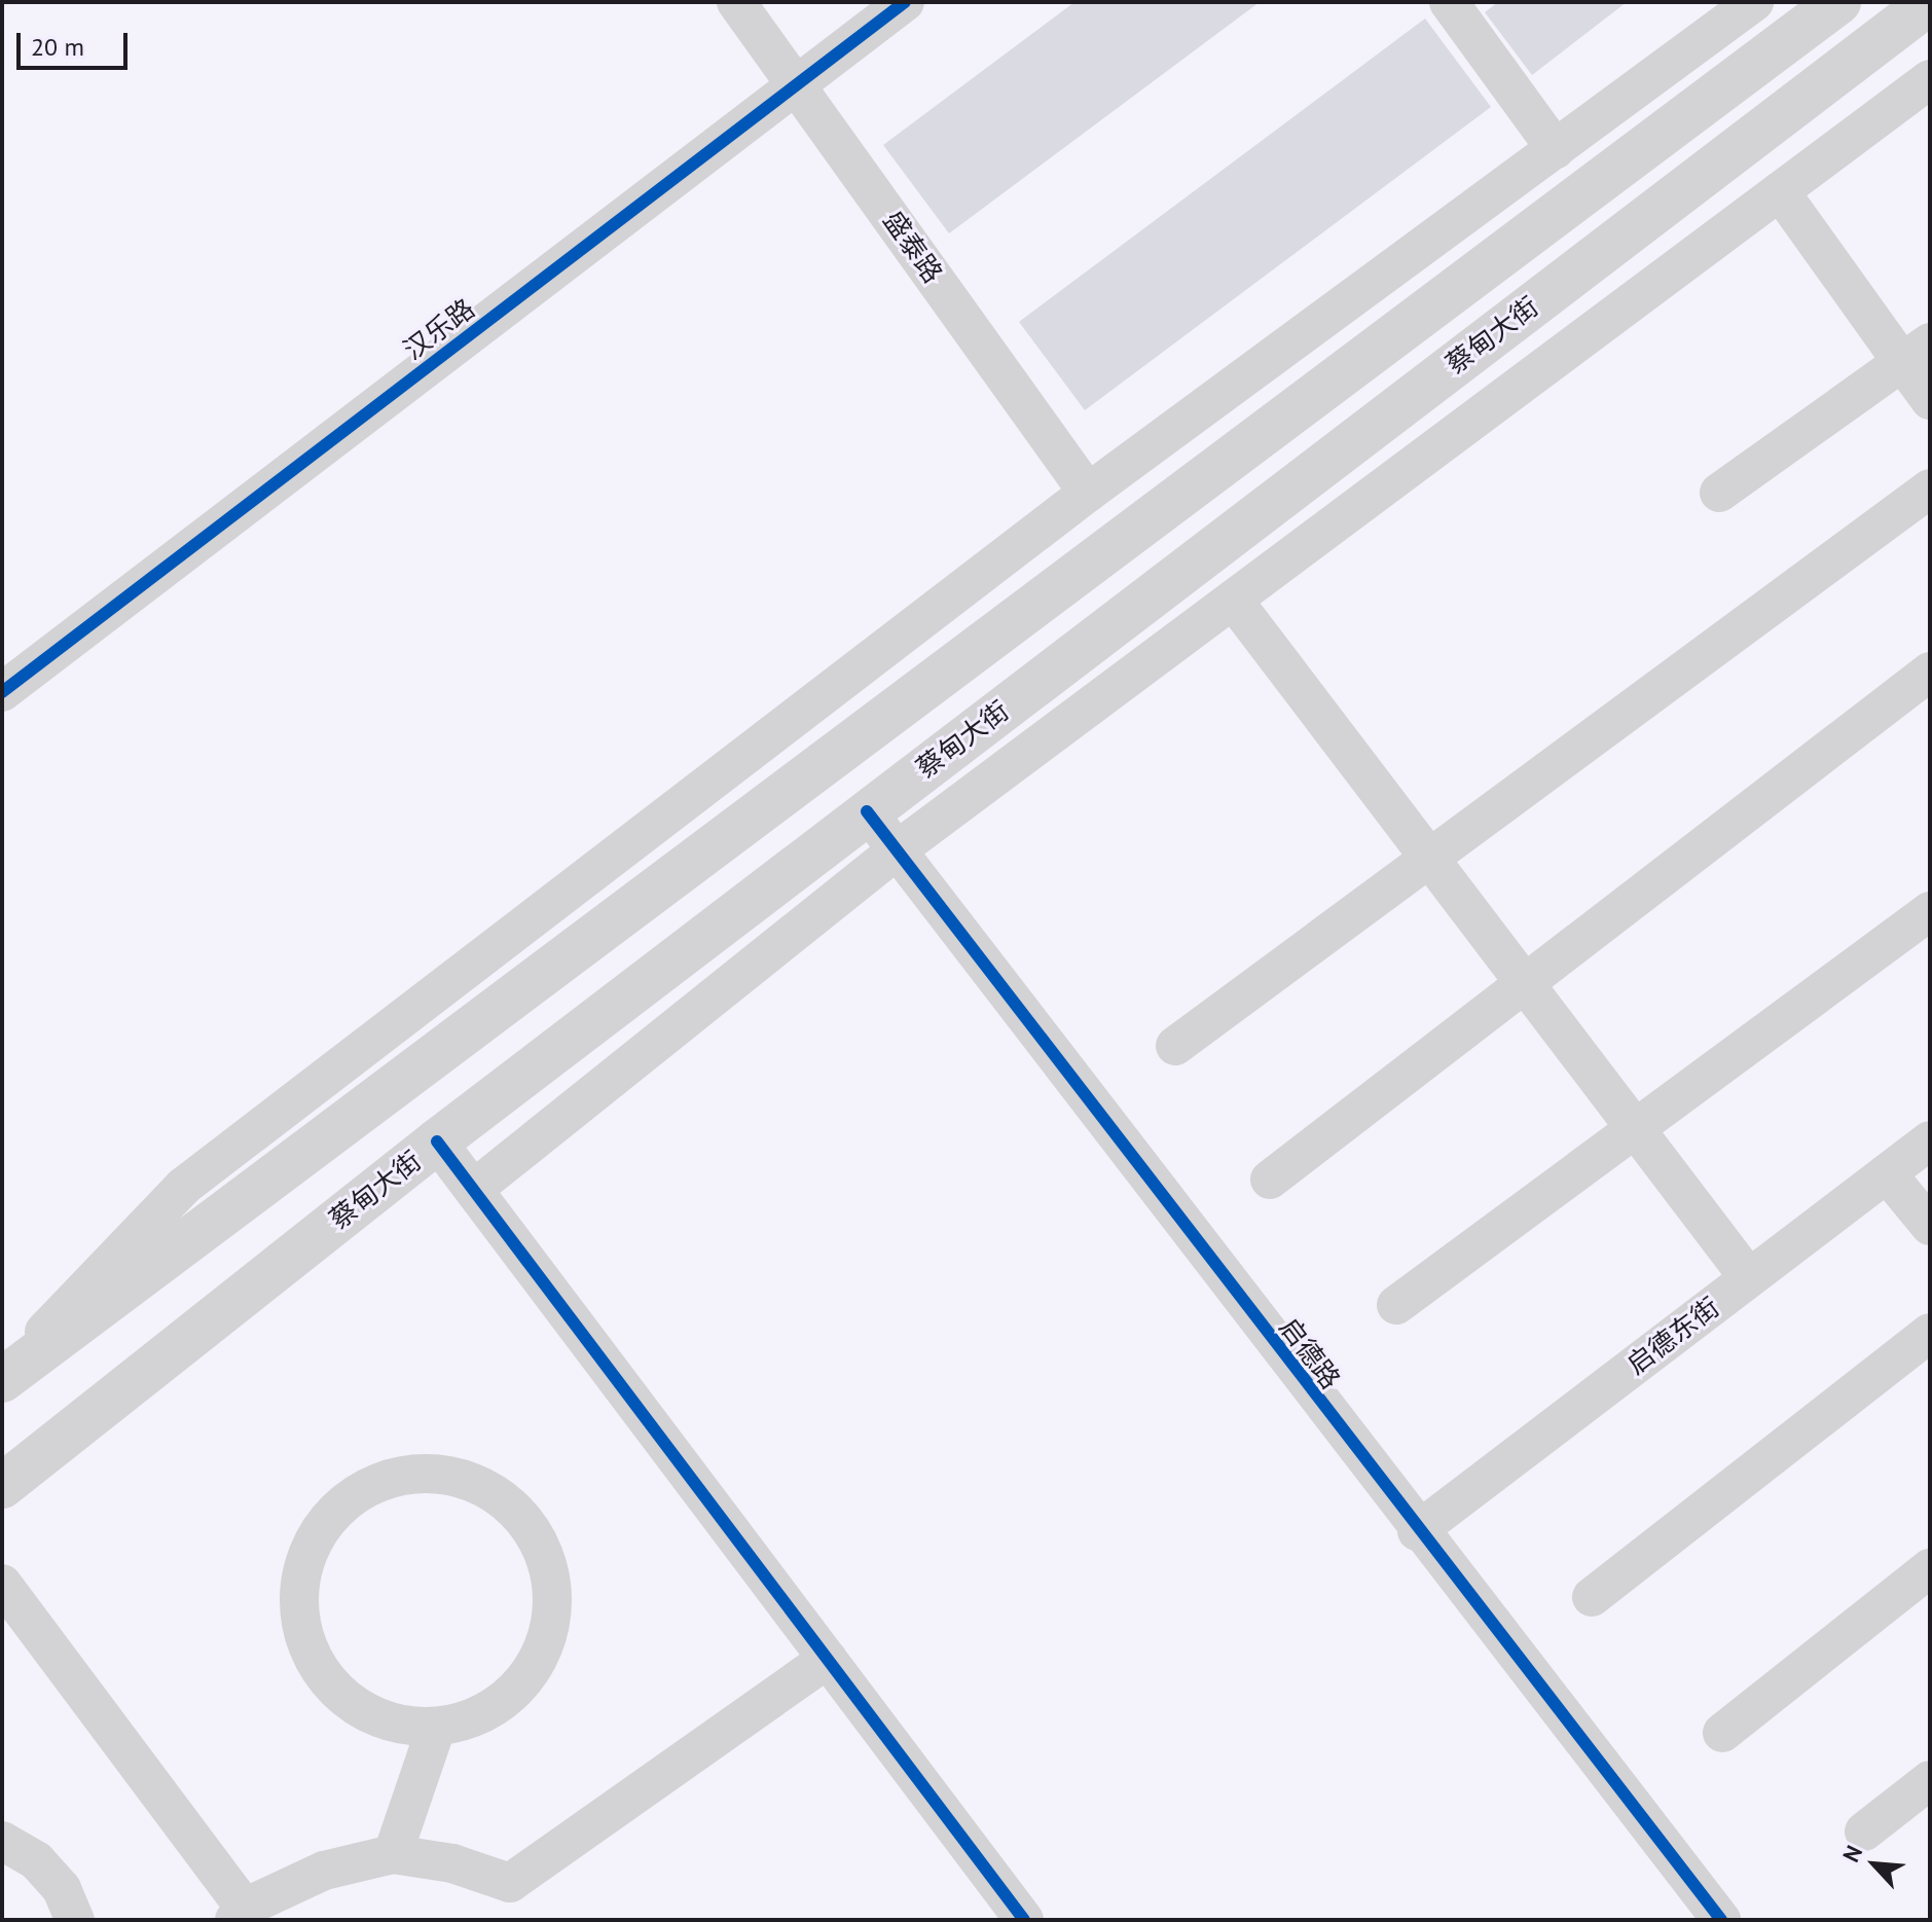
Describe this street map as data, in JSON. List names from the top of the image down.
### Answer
{
  "streets": {
    "main road": ["蔡甸大街"],
    "street": [
      "盛泰路",
      "汉乐路",
      "启德东街",
      "启德路"
    ]
  },
  "crossings": [
    ["盛泰路", "汉乐路"],
    ["蔡甸大街", "启德路"],
    ["启德东街", "启德路"]
  ],
  "scale_bar": "20 m",
  "north": "top left"
}
